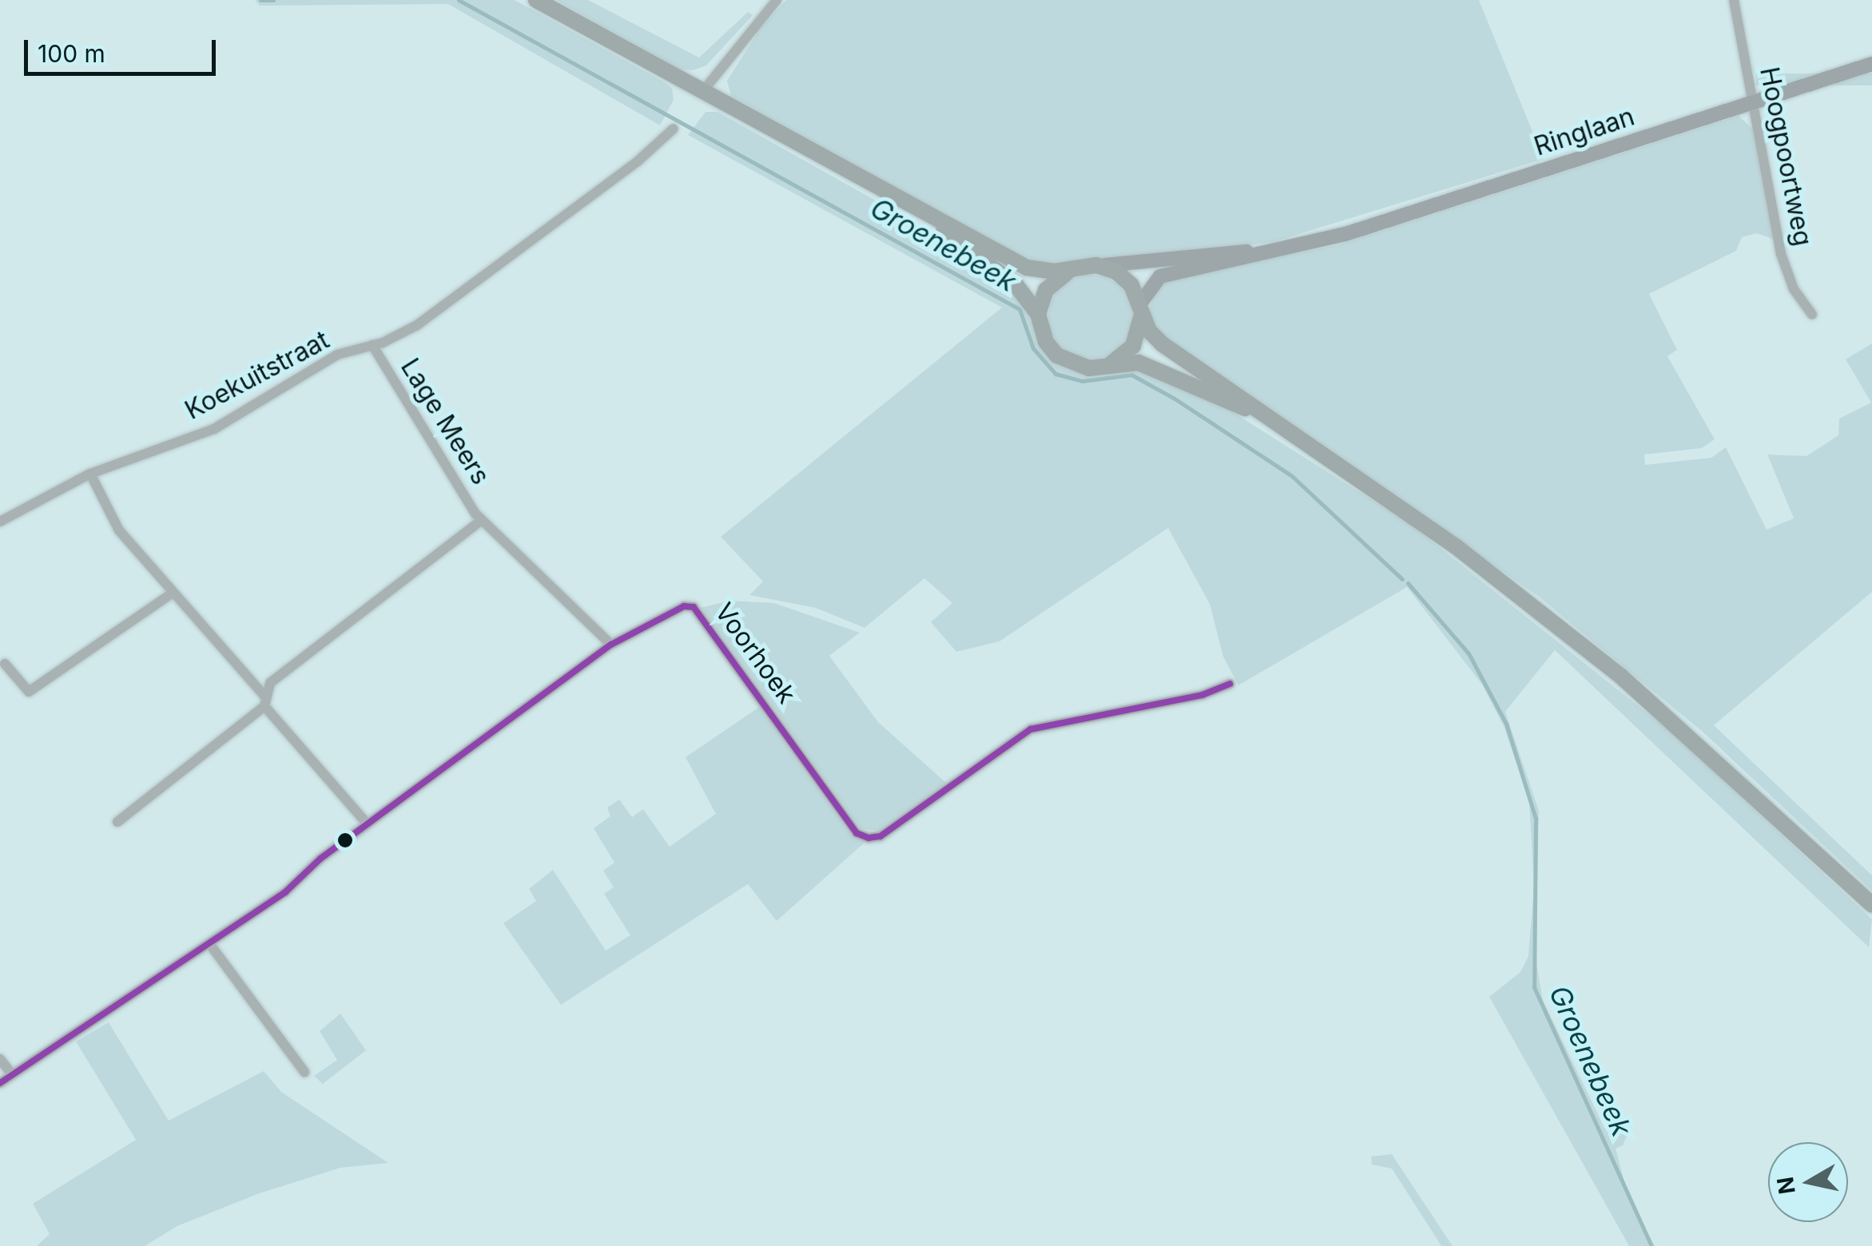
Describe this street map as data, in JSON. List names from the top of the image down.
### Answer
{
  "streets": {
    "main road": ["Ringlaan"],
    "street": [
      "Hoogpoortweg",
      "Koekuitstraat",
      "Lage Meers",
      "Voorhoek"
    ]
  },
  "crossings": [
    ["Ringlaan", "Hoogpoortweg"],
    ["Koekuitstraat", "Lage Meers"],
    ["Lage Meers", "Voorhoek"]
  ],
  "water": ["Groenebeek"],
  "scale_bar": "100 m",
  "north": "left"
}
